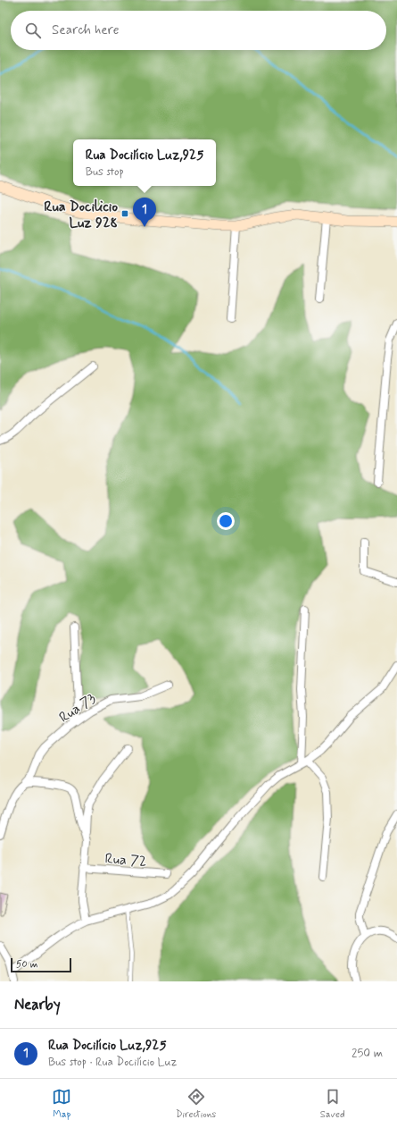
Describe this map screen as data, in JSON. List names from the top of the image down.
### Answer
{
  "streets": {
    "street": ["Rua 73", "Rua 72"]
  },
  "places": {
    "transit": ["Rua Docilicio Luz 928"]
  },
  "scale_bar": "50 m",
  "page": {
    "search": "Search here",
    "popup": ["Rua Docilício Luz,925", "Bus stop"],
    "pins": "1",
    "scale": "50 m",
    "heading": "Nearby",
    "list": [
      {
        "mark": "1",
        "name": "Rua Docilício Luz,925",
        "note": "Bus stop · Rua Docilício Luz",
        "value": "250 m"
      }
    ],
    "nav": ["Map", "Directions", "Saved"]
  }
}
